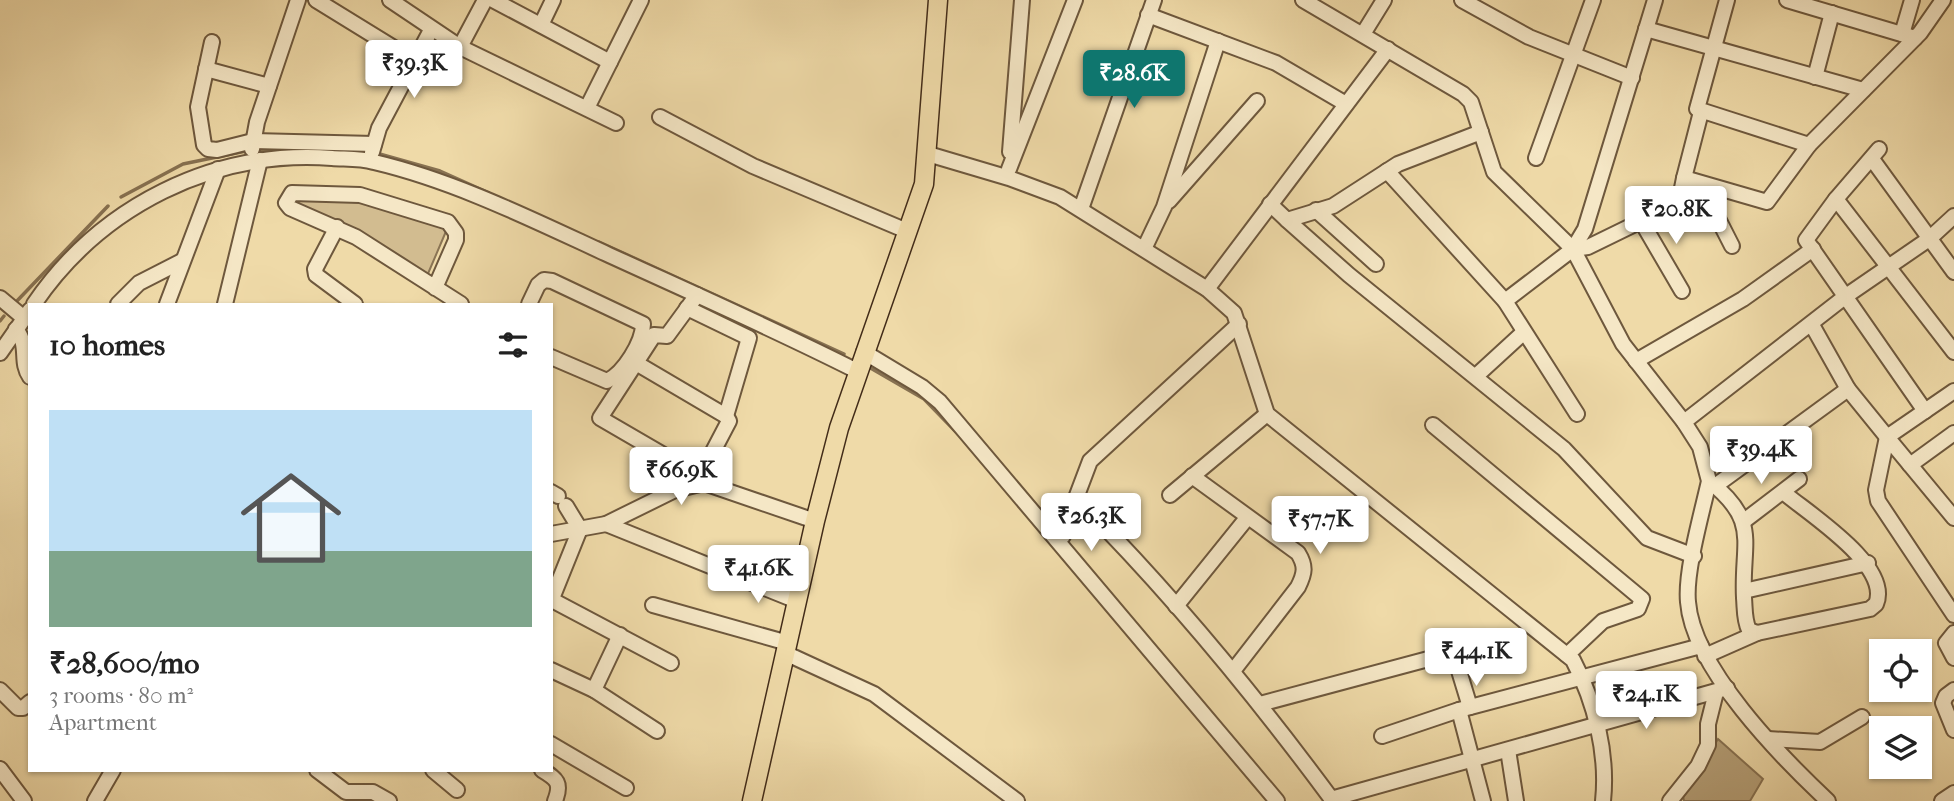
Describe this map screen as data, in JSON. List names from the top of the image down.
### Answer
{
  "page": {
    "price": [
      "₹39.3K",
      "₹28.6K",
      "₹20.8K",
      "₹39.4K",
      "₹66.9K",
      "₹26.3K",
      "₹57.7K",
      "₹41.6K",
      "₹44.1K",
      "₹24.1K"
    ],
    "heading": "10 homes",
    "list": [
      {
        "name": "₹28,600/mo",
        "note": "3 rooms · 80 m² · Apartment"
      }
    ]
  }
}
